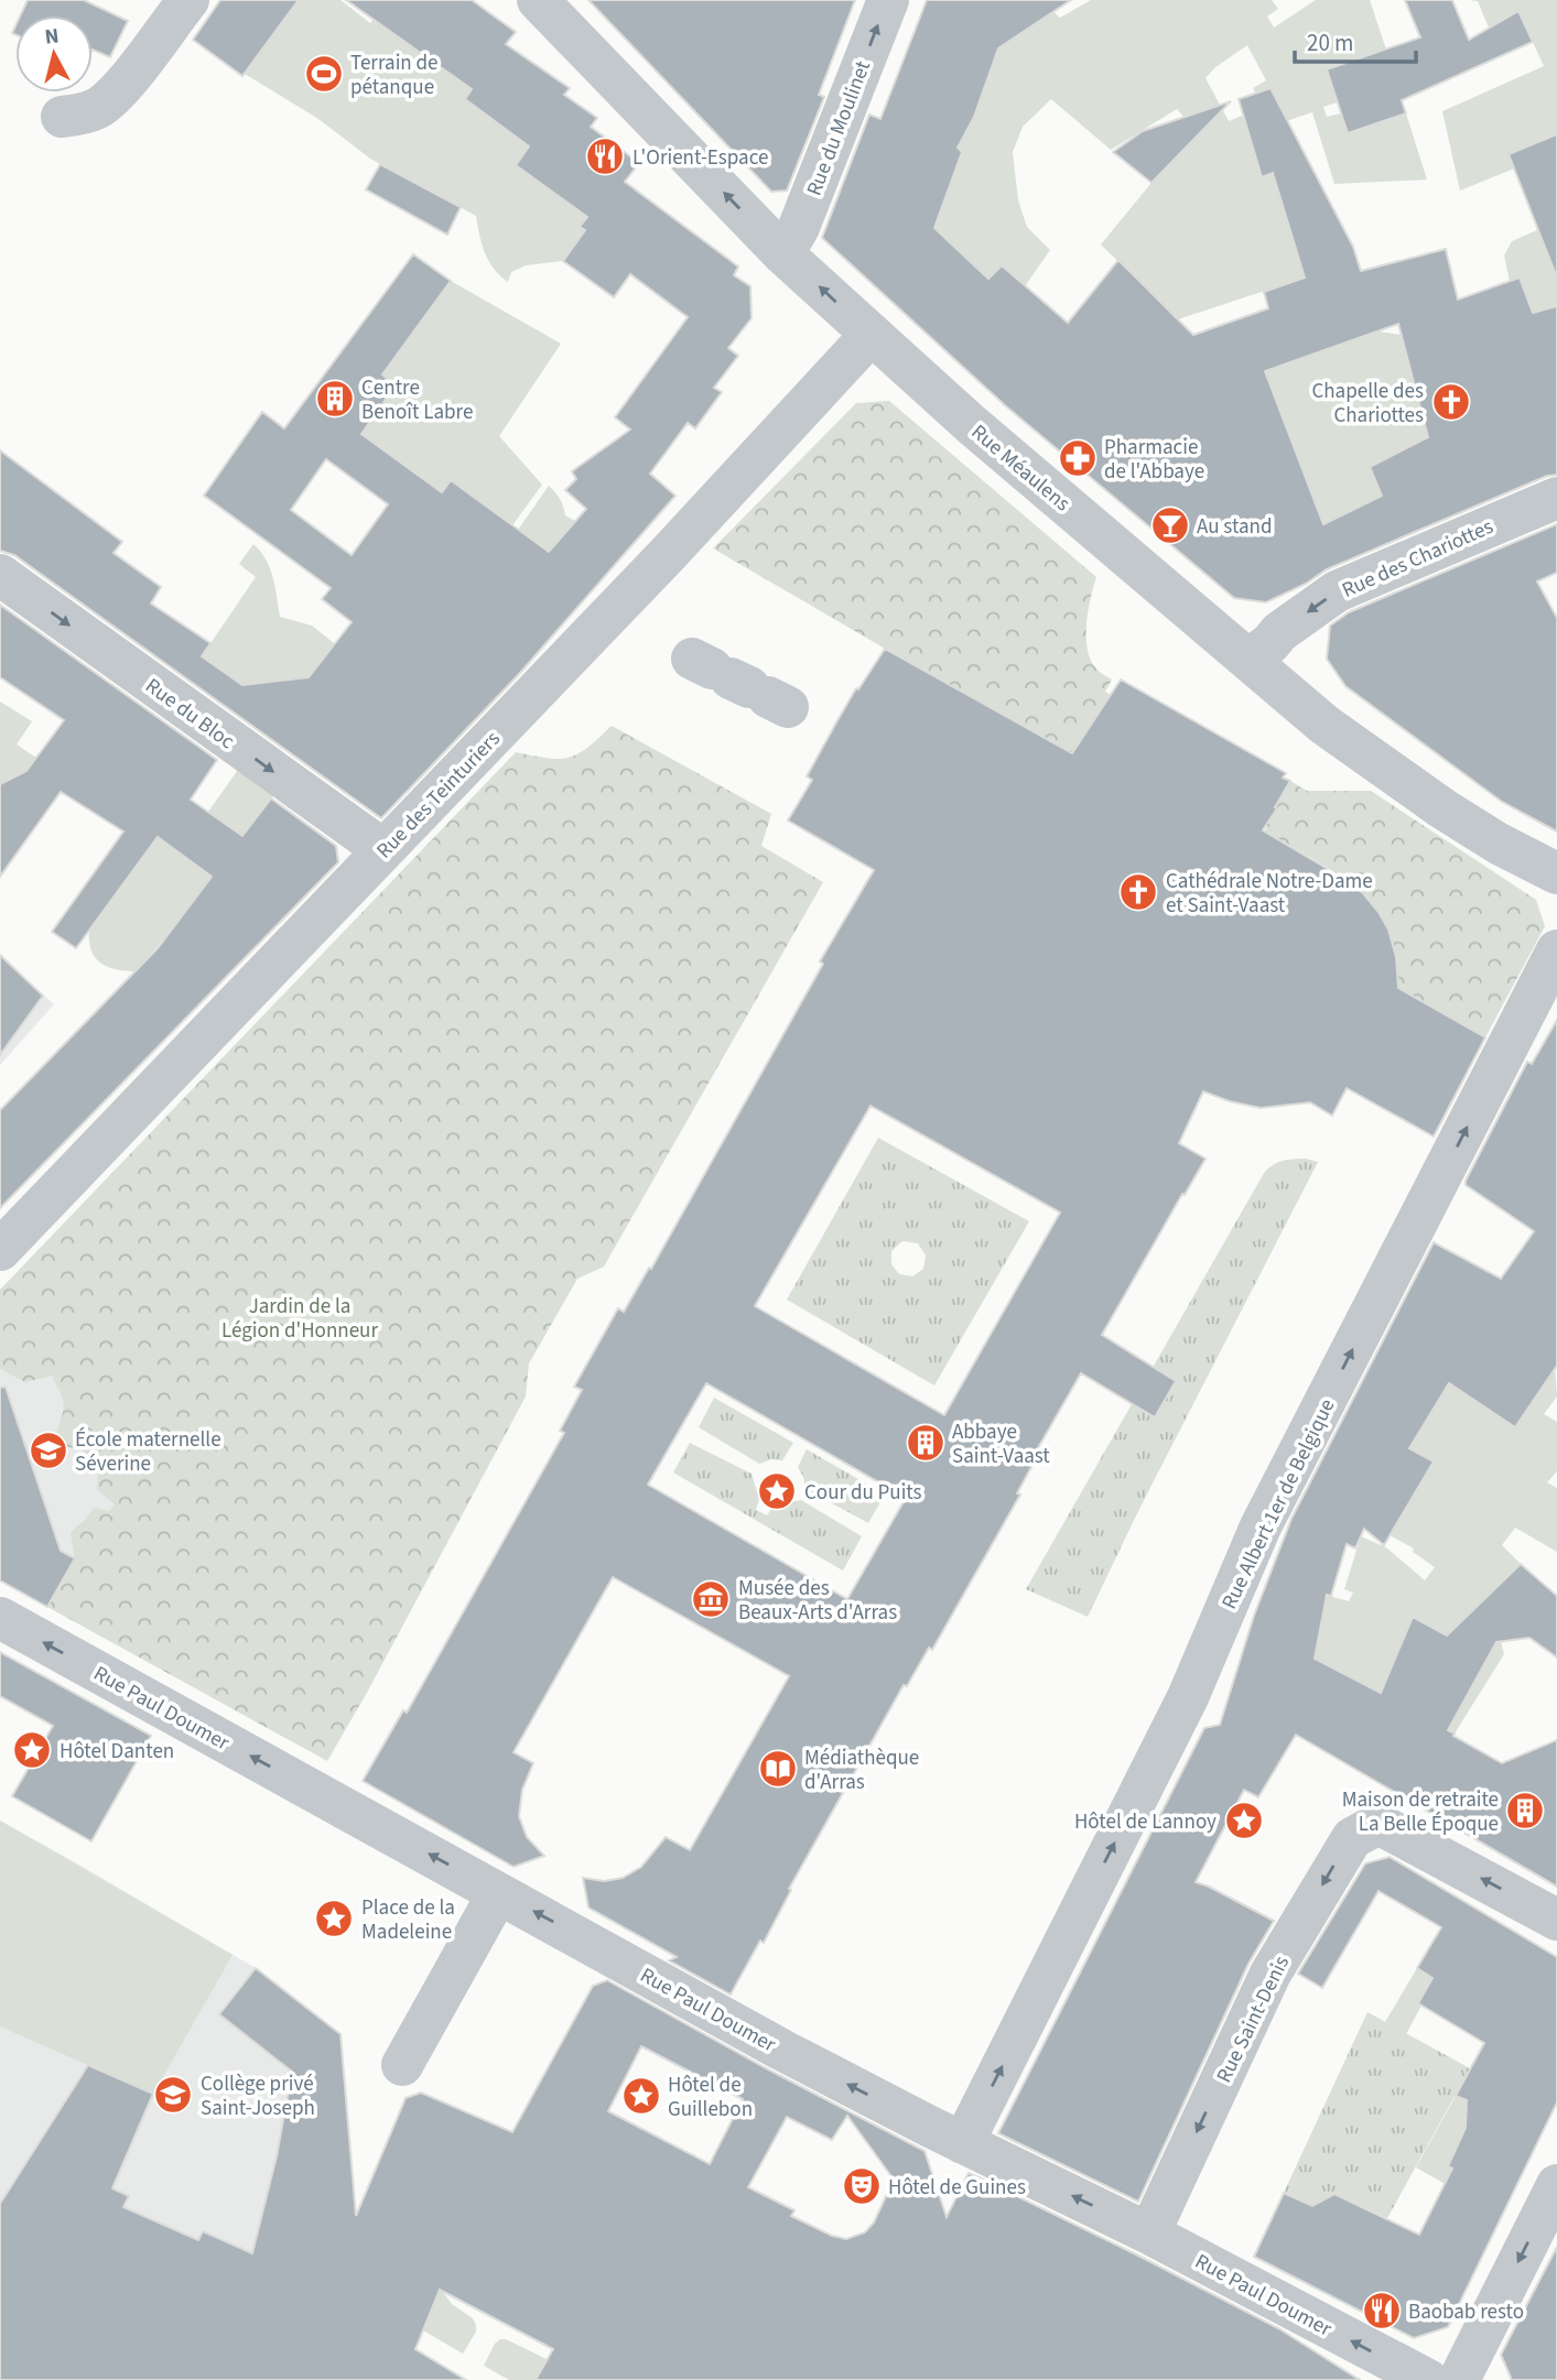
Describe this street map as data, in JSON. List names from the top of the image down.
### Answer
{
  "streets": {
    "street": [
      "Rue du Moulinet",
      "Rue Méaulens",
      "Rue des Chariottes",
      "Rue du Bloc",
      "Rue des Teinturiers",
      "Rue Albert 1er de Belgique",
      "Rue Paul Doumer",
      "Rue Saint-Denis"
    ]
  },
  "crossings": [
    ["Rue du Moulinet", "Rue Méaulens"],
    ["Rue Méaulens", "Rue des Chariottes"],
    ["Rue Méaulens", "Rue des Teinturiers"],
    ["Rue du Bloc", "Rue des Teinturiers"],
    ["Rue Albert 1er de Belgique", "Rue Paul Doumer"],
    ["Rue Paul Doumer", "Rue Saint-Denis"]
  ],
  "one_way": [
    "Rue du Moulinet",
    "Rue Méaulens",
    "Rue des Chariottes",
    "Rue du Bloc",
    "Rue Albert 1er de Belgique",
    "Rue Paul Doumer"
  ],
  "parks": ["Jardin de la Légion d'Honneur"],
  "places": {
    "sports": ["Terrain de pétanque"],
    "restaurant": ["L'Orient-Espace", "Baobab resto"],
    "building": ["Centre Benoît Labre", "Abbaye Saint-Vaast", "Maison de retraite La Belle Époque"],
    "church": ["Chapelle des Chariottes", "Cathédrale Notre-Dame et Saint-Vaast"],
    "pharmacy": ["Pharmacie de l'Abbaye"],
    "bar": ["Au stand"],
    "school or university": ["École maternelle Séverine", "Collège privé Saint-Joseph"],
    "place": [
      "Cour du Puits",
      "Hôtel Danten",
      "Hôtel de Lannoy",
      "Place de la Madeleine",
      "Hôtel de Guillebon"
    ],
    "museum": ["Musée des Beaux-Arts d'Arras"],
    "library": ["Médiathèque d'Arras"],
    "theatre": ["Hôtel de Guines"]
  },
  "scale_bar": "20 m",
  "north": "top"
}
